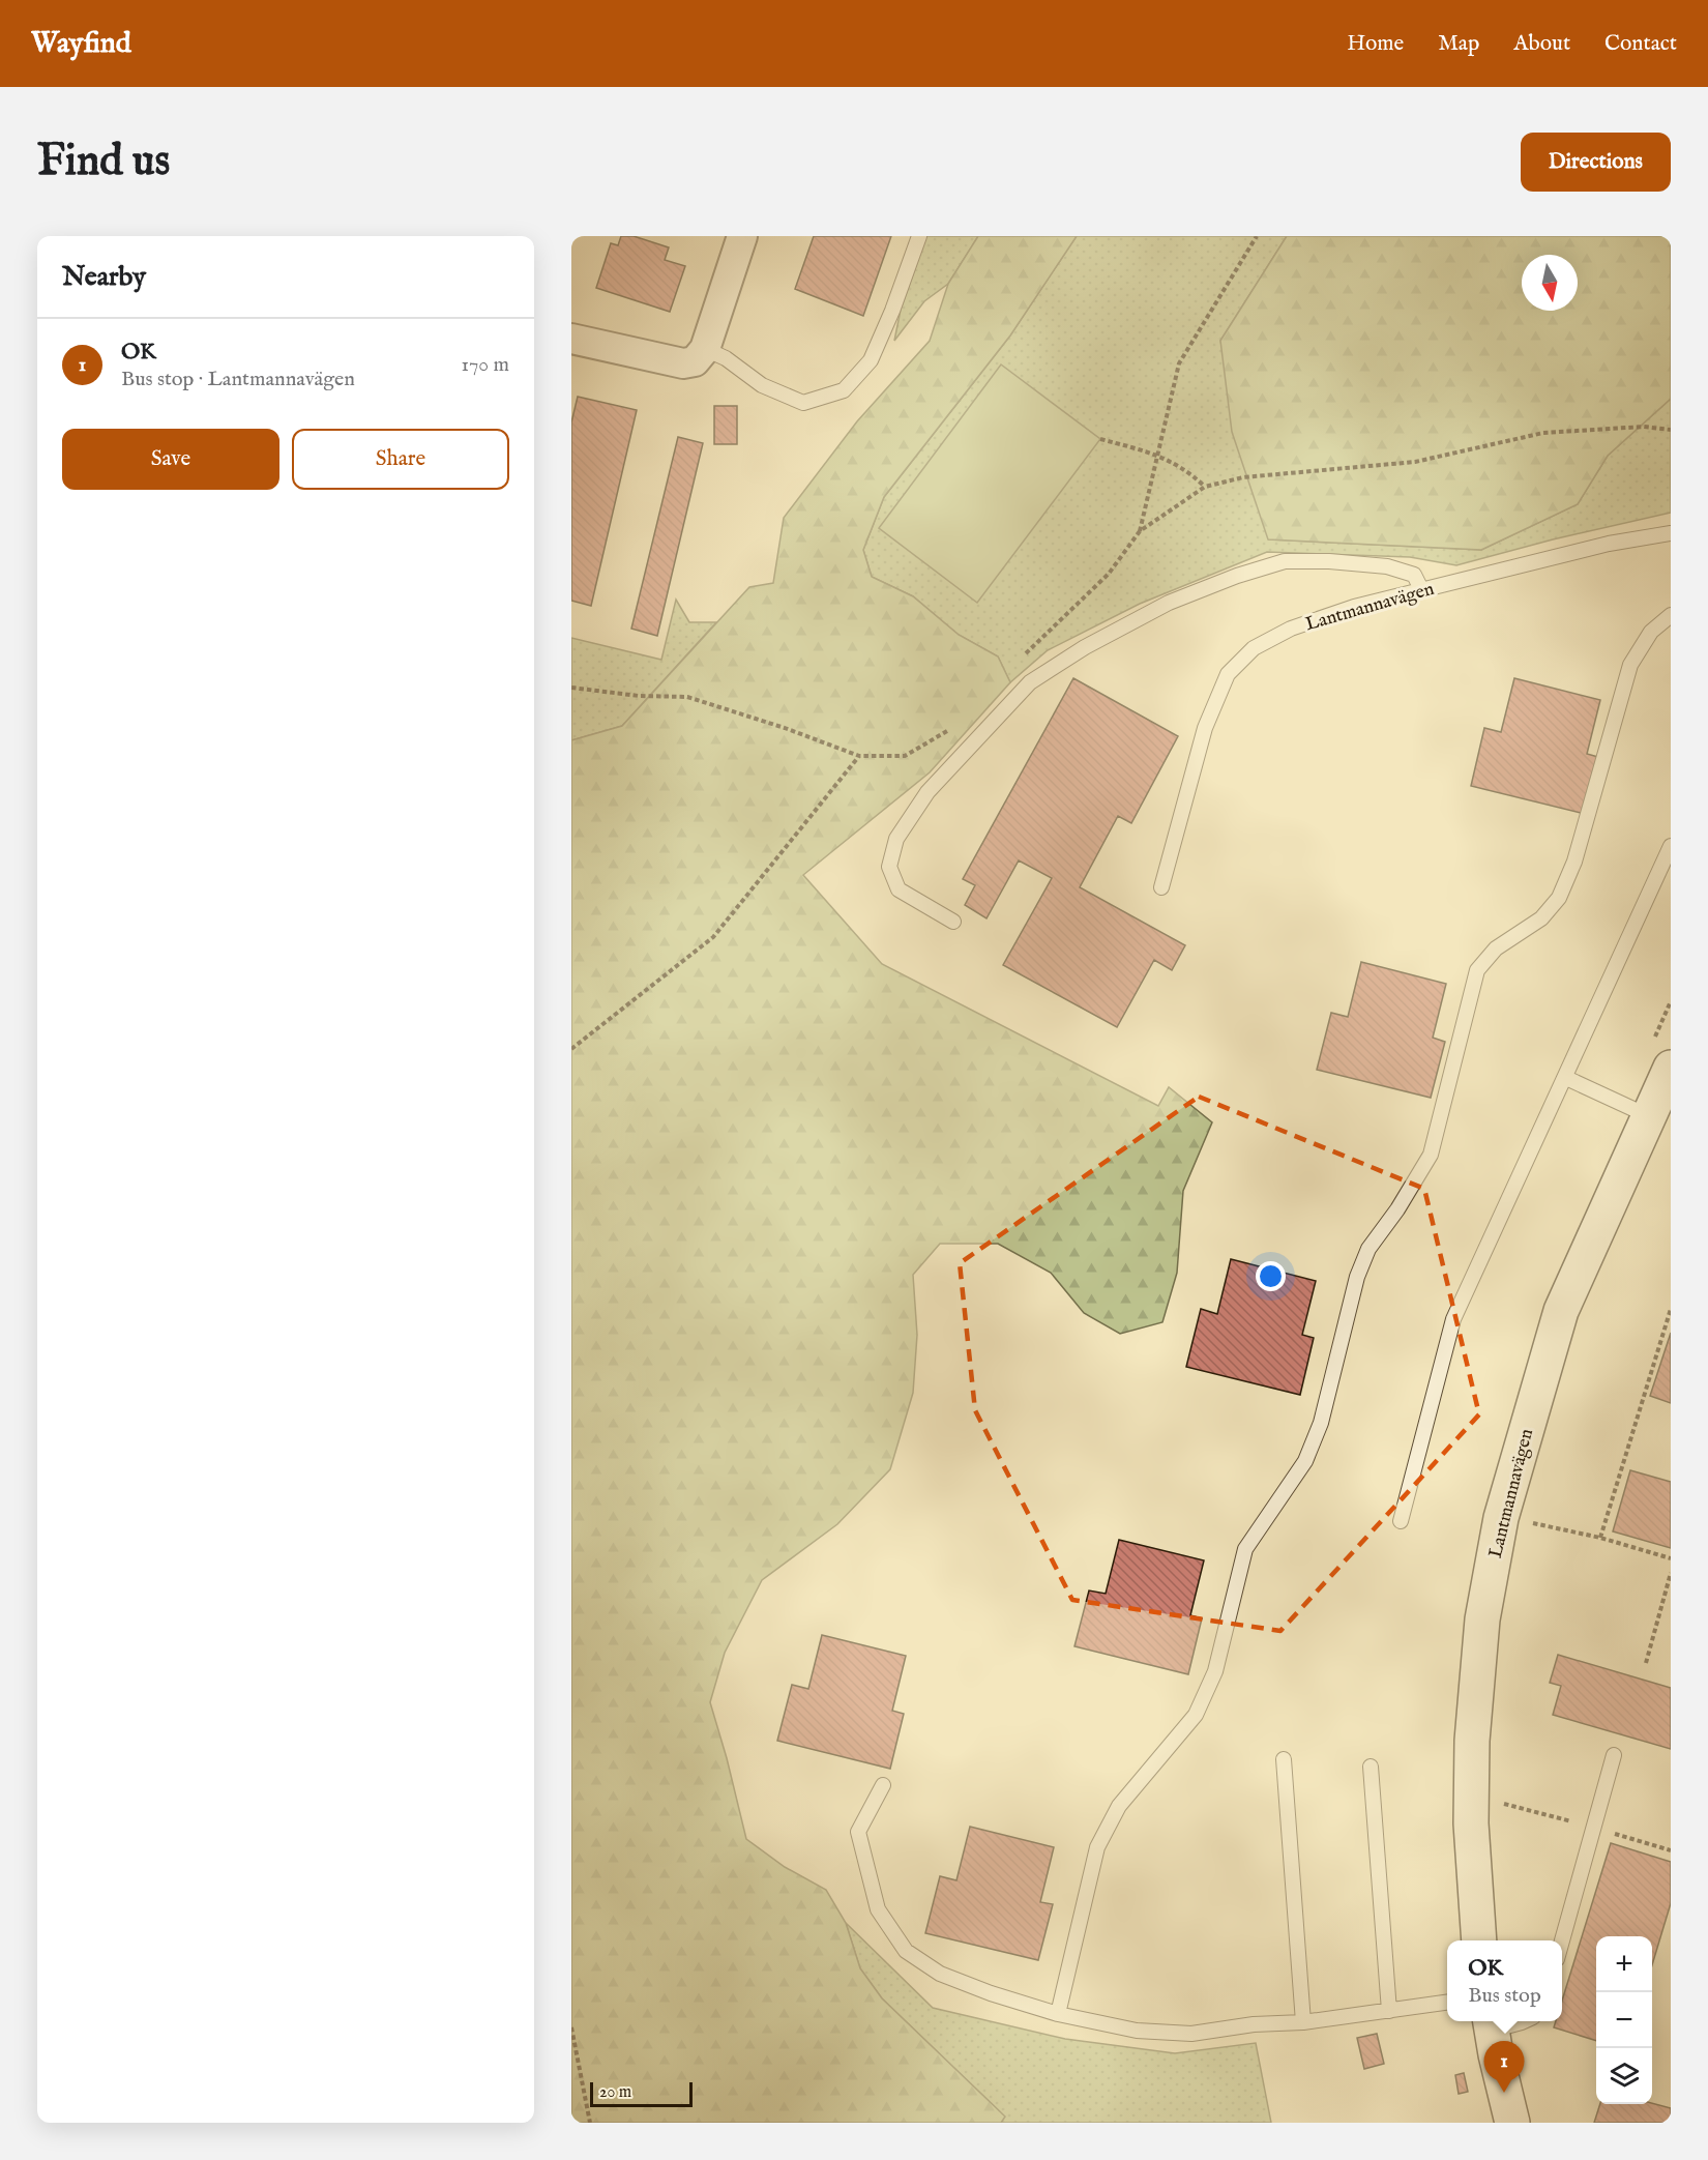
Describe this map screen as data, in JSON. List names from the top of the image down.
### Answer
{
  "streets": {
    "street": ["Lantmannavägen"]
  },
  "scale_bar": "20 m",
  "north": "bottom",
  "page": {
    "header": "Wayfind",
    "nav": [
      "Home",
      "Map",
      "About",
      "Contact"
    ],
    "buttons": [
      "Directions",
      ["Save", "Share"]
    ],
    "title": "Find us",
    "heading": "Nearby",
    "list": [
      {
        "mark": "1",
        "name": "OK",
        "note": "Bus stop · Lantmannavägen",
        "value": "170 m"
      }
    ],
    "map_buttons": ["+", "−"],
    "popup": ["OK", "Bus stop"],
    "pins": "1",
    "scale": "20 m"
  }
}
